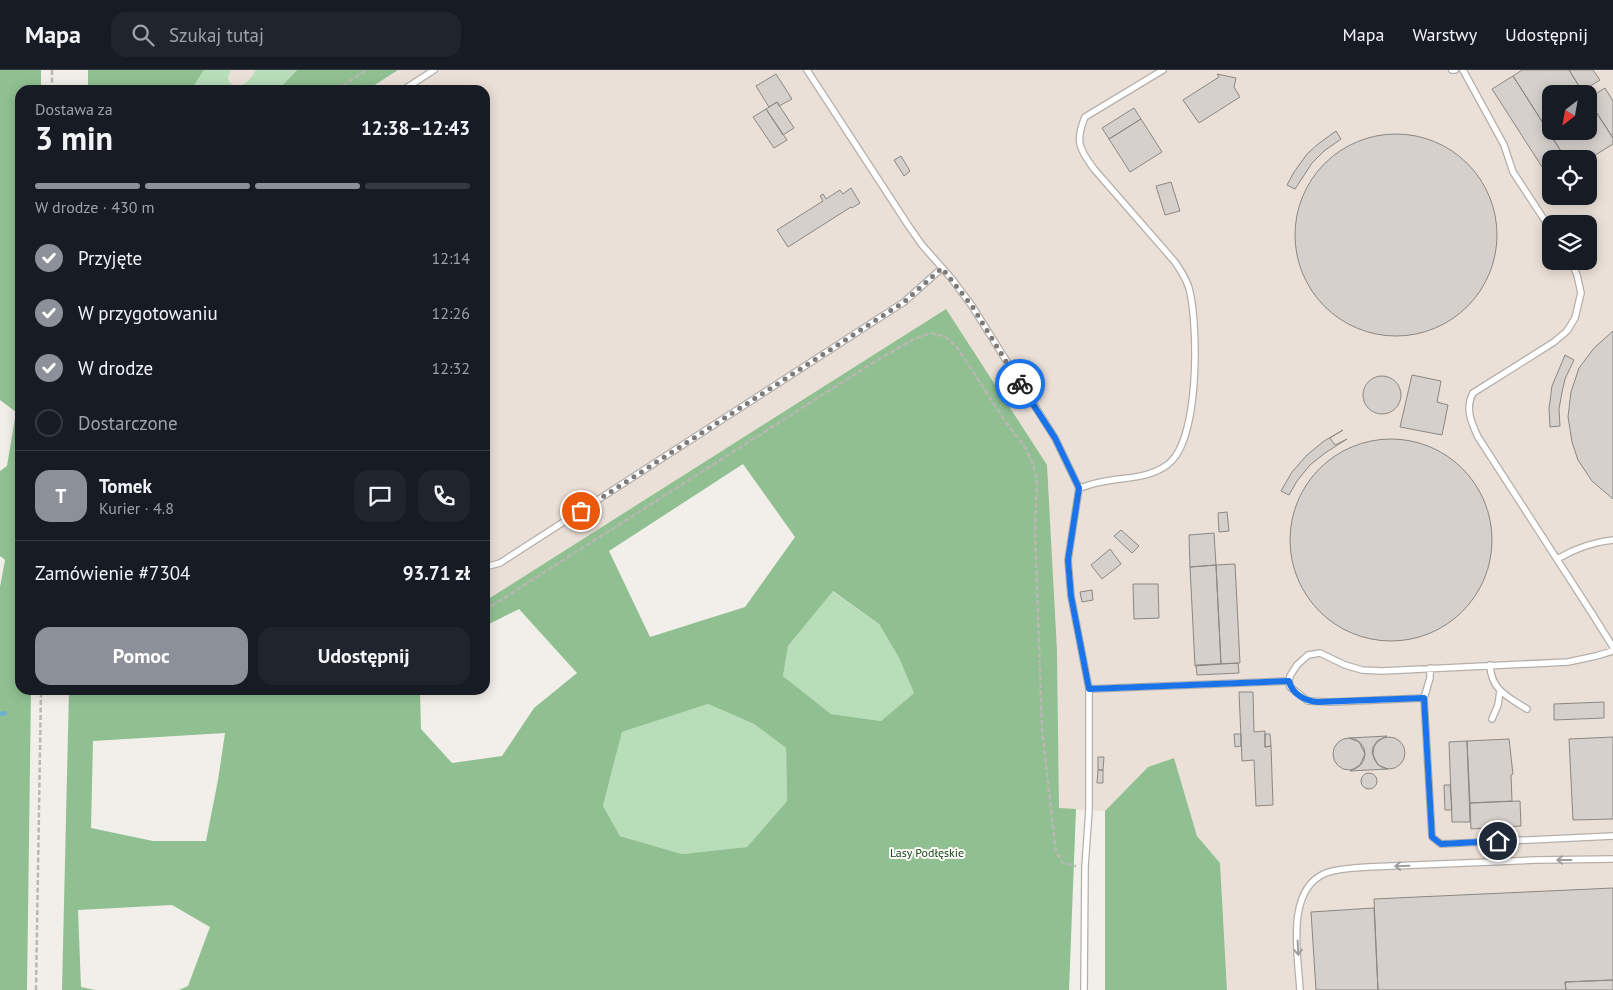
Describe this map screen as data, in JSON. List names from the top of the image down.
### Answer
{
  "parks": ["Lasy Podłęskie"],
  "north": "bottom left",
  "page": {
    "header": "Mapa",
    "search": "Szukaj tutaj",
    "nav": ["Mapa", "Warstwy", "Udostępnij"],
    "heading": ["3 min", "Dostawa za", "12:38–12:43"],
    "panel": [
      "Tomek",
      "Kurier · 4.8",
      "Zamówienie #7304",
      "93.71 zł"
    ],
    "bar": "W drodze · 430 m",
    "list": [
      ["Przyjęte", "12:14"],
      ["W przygotowaniu", "12:26"],
      ["W drodze", "12:32"],
      "Dostarczone"
    ],
    "round": "T",
    "buttons": ["Pomoc", "Udostępnij"]
  }
}
